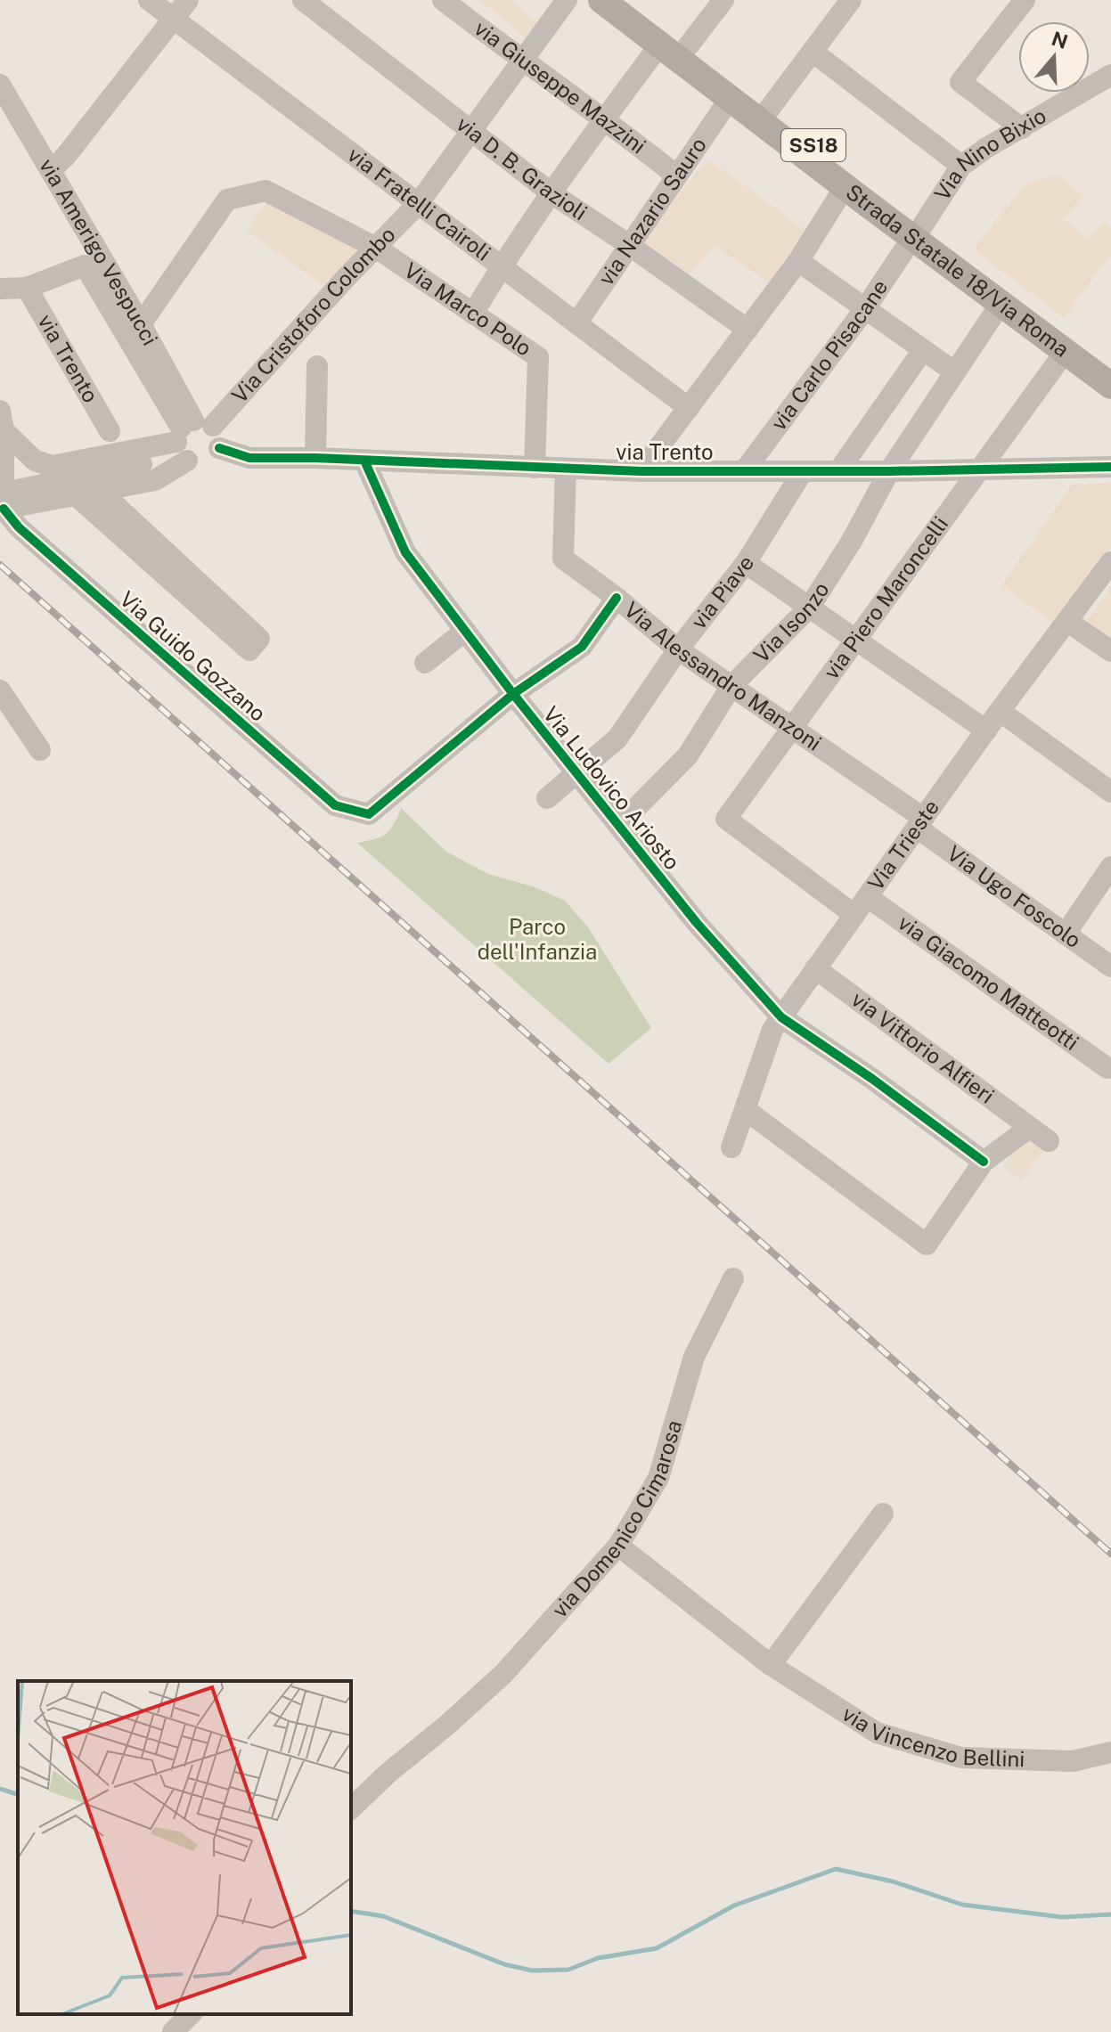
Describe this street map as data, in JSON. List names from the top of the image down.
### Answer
{
  "streets": {
    "main road": ["SS18", "Strada Statale 18/Via Roma"],
    "street": [
      "via Giuseppe Mazzini",
      "Via Nino Bixio",
      "via D. B. Grazioli",
      "via Fratelli Cairoli",
      "via Nazario Sauro",
      "via Amerigo Vespucci",
      "Via Marco Polo",
      "Via Cristoforo Colombo",
      "via Carlo Pisacane",
      "via Trento",
      "via Piave",
      "via Piero Maroncelli",
      "Via Isonzo",
      "Via Guido Gozzano",
      "Via Alessandro Manzoni",
      "Via Ludovico Ariosto",
      "Via Trieste",
      "Via Ugo Foscolo",
      "via Giacomo Matteotti",
      "via Vittorio Alfieri",
      "via Domenico Cimarosa",
      "via Vincenzo Bellini"
    ]
  },
  "crossings": [
    ["via Giuseppe Mazzini", "via Nazario Sauro"],
    ["via Giuseppe Mazzini", "Via Cristoforo Colombo"],
    ["SS18", "Strada Statale 18/Via Roma"],
    ["SS18", "Via Isonzo"],
    ["Via Nino Bixio", "Strada Statale 18/Via Roma"],
    ["Via Nino Bixio", "via Carlo Pisacane"],
    ["via D. B. Grazioli", "via Nazario Sauro"],
    ["via D. B. Grazioli", "Via Cristoforo Colombo"],
    ["via Fratelli Cairoli", "via Nazario Sauro"],
    ["via Fratelli Cairoli", "Via Cristoforo Colombo"],
    ["via Nazario Sauro", "Strada Statale 18/Via Roma"],
    ["via Amerigo Vespucci", "Via Marco Polo"],
    ["via Amerigo Vespucci", "Via Cristoforo Colombo"],
    ["Strada Statale 18/Via Roma", "via Carlo Pisacane"],
    ["Strada Statale 18/Via Roma", "via Piero Maroncelli"],
    ["Strada Statale 18/Via Roma", "Via Isonzo"],
    ["Via Marco Polo", "Via Cristoforo Colombo"],
    ["Via Marco Polo", "via Trento"],
    ["via Carlo Pisacane", "via Trento"],
    ["via Trento", "via Piave"],
    ["via Trento", "via Piero Maroncelli"],
    ["via Trento", "Via Isonzo"],
    ["via Trento", "Via Alessandro Manzoni"],
    ["via Trento", "Via Ludovico Ariosto"],
    ["via Piave", "Via Alessandro Manzoni"],
    ["via Piave", "Via Ludovico Ariosto"],
    ["via Piero Maroncelli", "Via Alessandro Manzoni"],
    ["via Piero Maroncelli", "Via Trieste"],
    ["Via Isonzo", "Via Alessandro Manzoni"],
    ["Via Isonzo", "Via Ludovico Ariosto"],
    ["Via Guido Gozzano", "Via Ludovico Ariosto"],
    ["Via Alessandro Manzoni", "Via Trieste"],
    ["Via Alessandro Manzoni", "Via Ugo Foscolo"],
    ["Via Ludovico Ariosto", "Via Trieste"],
    ["Via Trieste", "Via Ugo Foscolo"],
    ["Via Trieste", "via Giacomo Matteotti"],
    ["Via Trieste", "via Vittorio Alfieri"],
    ["via Domenico Cimarosa", "via Vincenzo Bellini"]
  ],
  "parks": ["Parco dell'Infanzia"],
  "north": "top"
}
